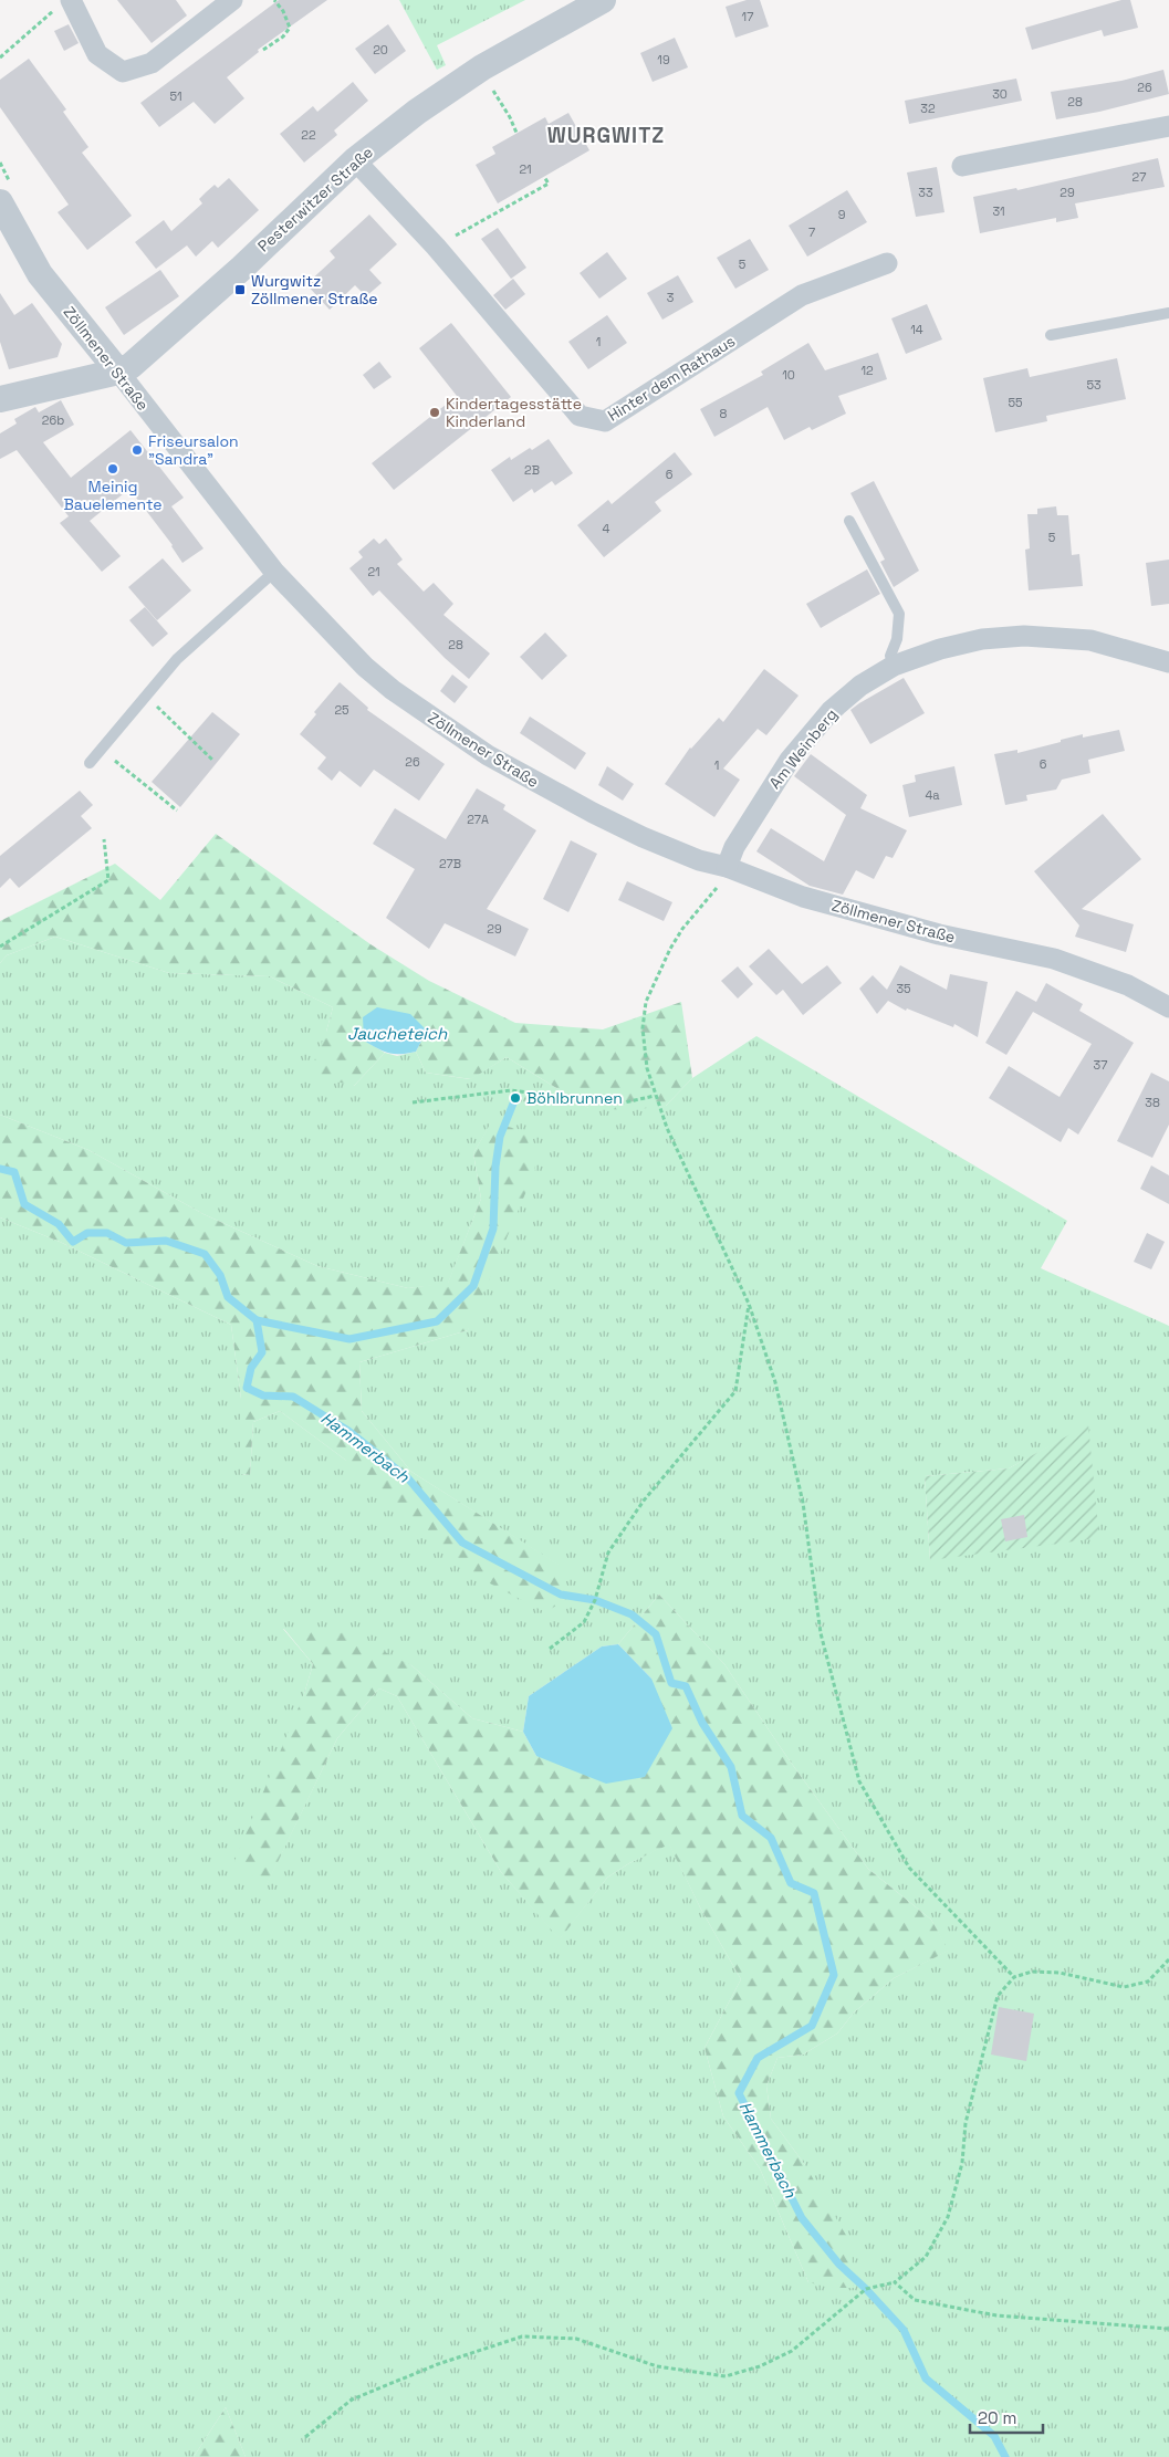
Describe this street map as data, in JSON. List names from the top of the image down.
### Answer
{
  "streets": {
    "street": [
      "Pesterwitzer Straße",
      "Zöllmener Straße",
      "Hinter dem Rathaus",
      "Am Weinberg"
    ]
  },
  "crossings": [
    ["Pesterwitzer Straße", "Zöllmener Straße"],
    ["Pesterwitzer Straße", "Hinter dem Rathaus"],
    ["Zöllmener Straße", "Am Weinberg"]
  ],
  "districts": ["WURGWITZ"],
  "water": ["Jaucheteich", "Hammerbach"],
  "places": {
    "transit": ["Wurgwitz Zöllmener Straße"],
    "other": [
      "Kindertagesstätte Kinderland",
      "Friseursalon \"Sandra\"",
      "Meinig Bauelemente",
      "Böhlbrunnen"
    ]
  },
  "house_numbers": [
    "17",
    "20",
    "19",
    "26",
    "30",
    "51",
    "28",
    "32",
    "22",
    "21",
    "27",
    "33",
    "29",
    "31",
    "9",
    "7",
    "5",
    "3",
    "14",
    "1",
    "12",
    "10",
    "53",
    "55",
    "8",
    "26b",
    "2B",
    "6",
    "4",
    "5",
    "21",
    "28",
    "25",
    "26",
    "6",
    "1",
    "4a",
    "27A",
    "27B",
    "29",
    "35",
    "37",
    "38"
  ],
  "scale_bar": "20 m"
}
